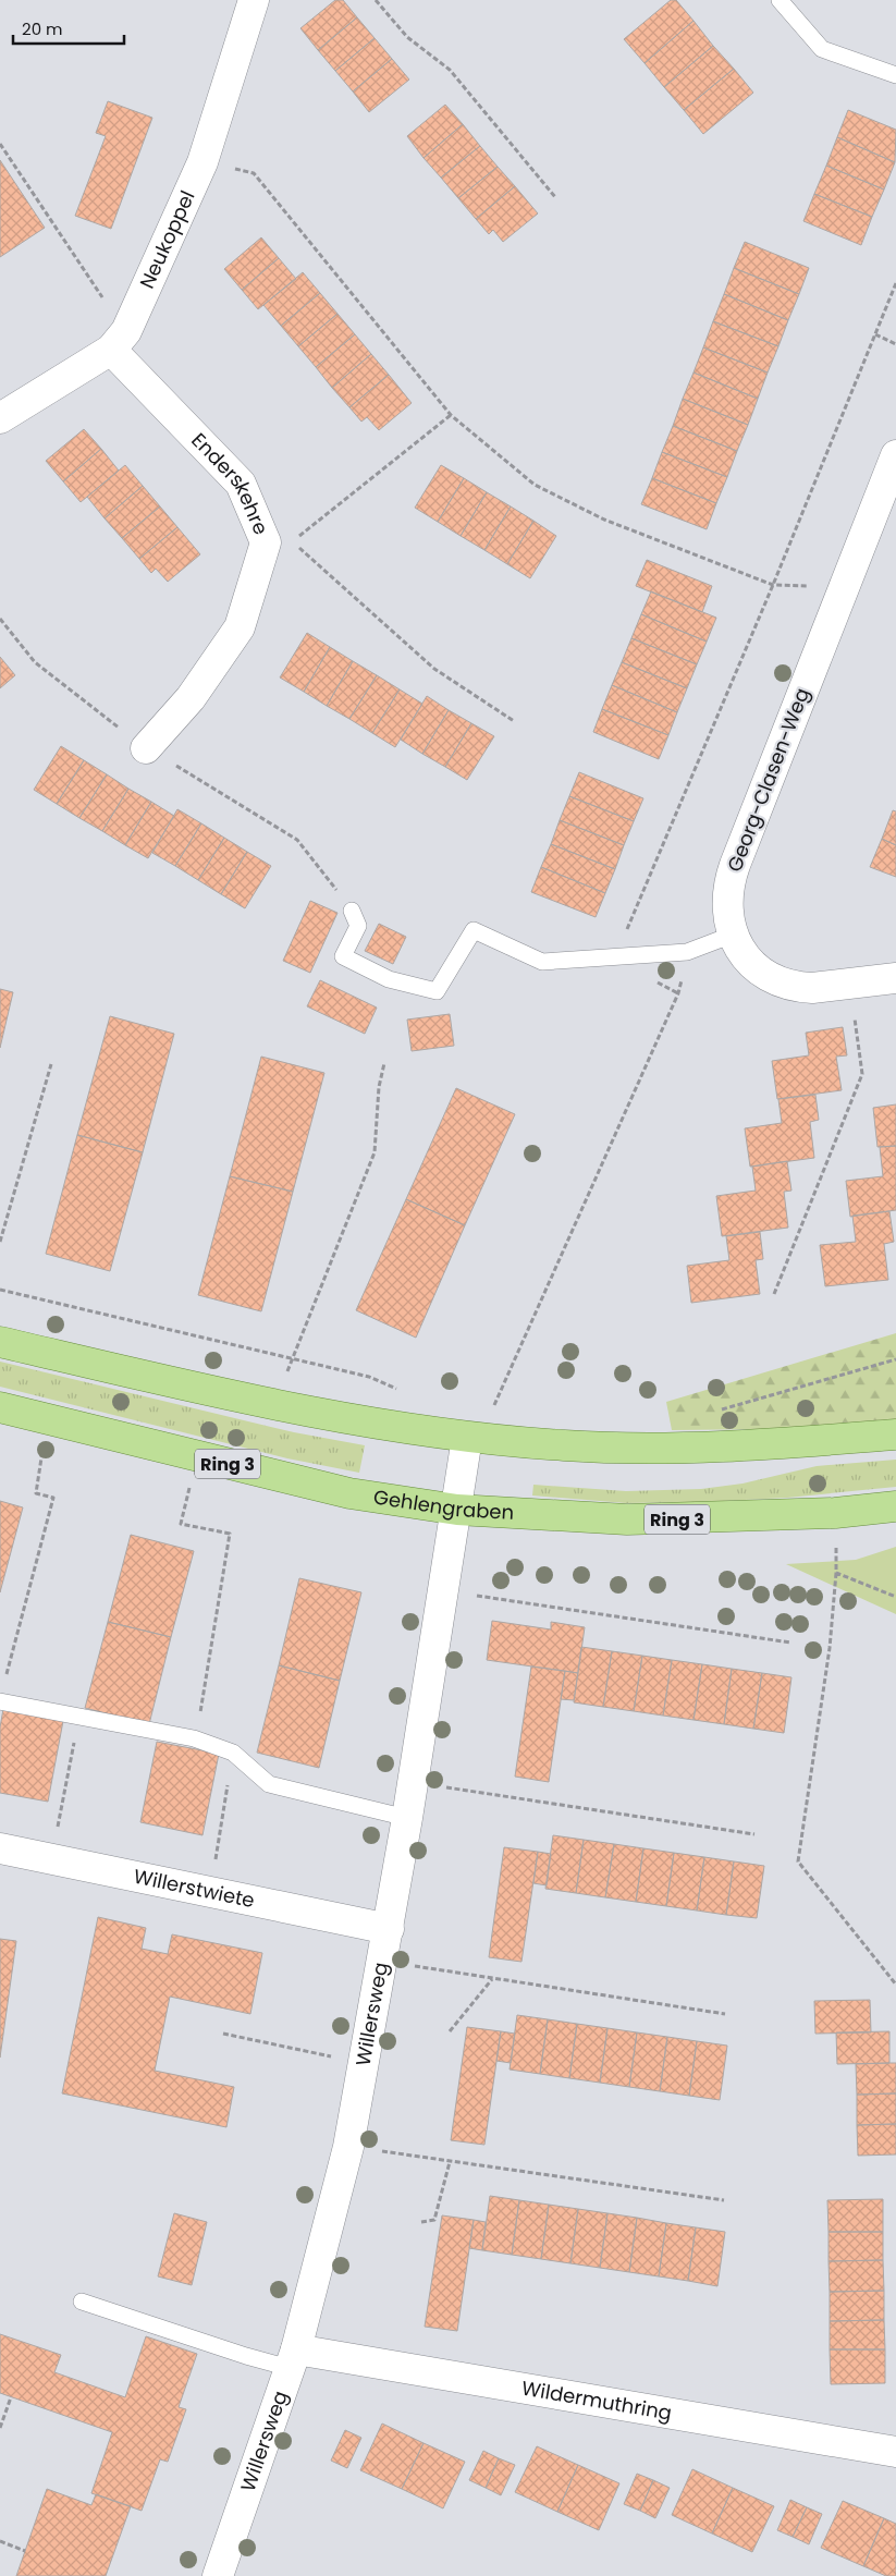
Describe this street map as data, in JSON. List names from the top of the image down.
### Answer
{
  "streets": {
    "main road": ["Ring 3", "Gehlengraben"],
    "street": [
      "Neukoppel",
      "Enderskehre",
      "Georg-Clasen-Weg",
      "Willerstwiete",
      "Willersweg",
      "Wildermuthring"
    ]
  },
  "crossings": [
    ["Neukoppel", "Enderskehre"],
    ["Gehlengraben", "Willersweg"],
    ["Willerstwiete", "Willersweg"],
    ["Willersweg", "Wildermuthring"]
  ],
  "scale_bar": "20 m"
}
